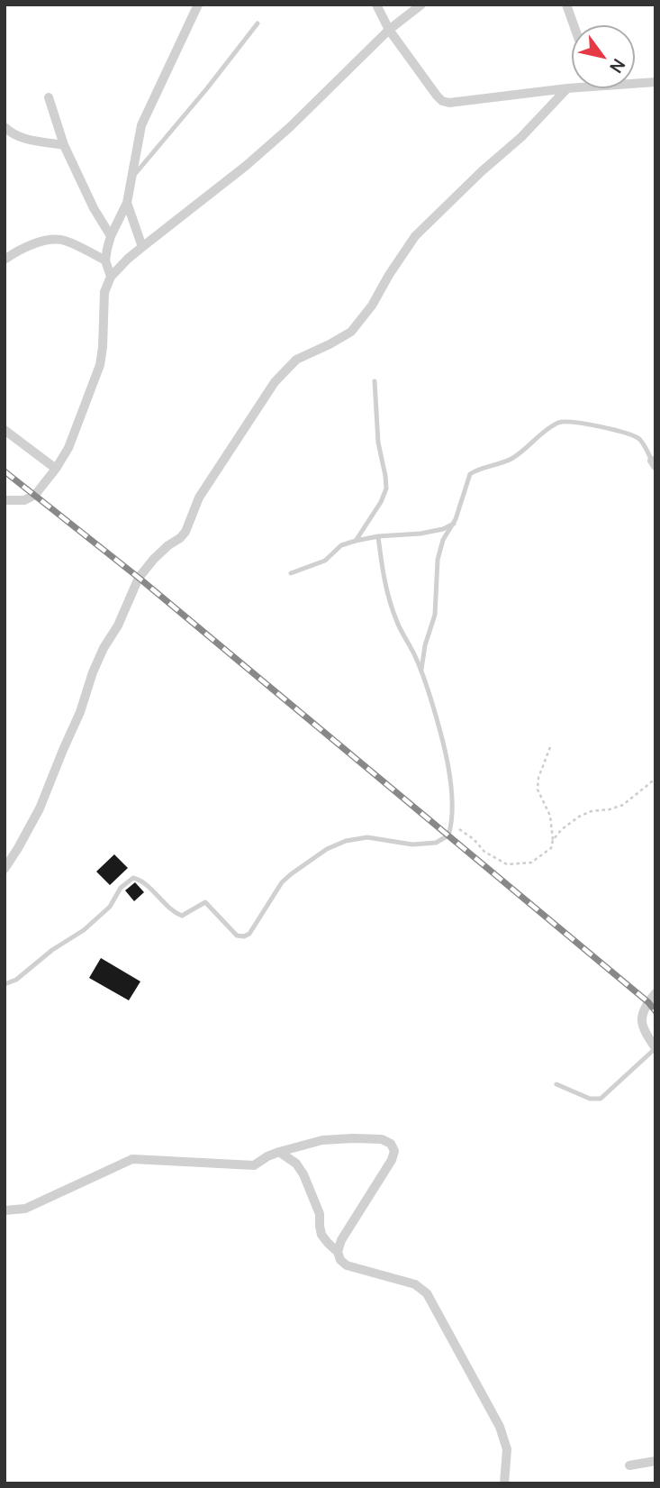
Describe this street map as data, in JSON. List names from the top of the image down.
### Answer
{
  "north": "bottom right"
}
